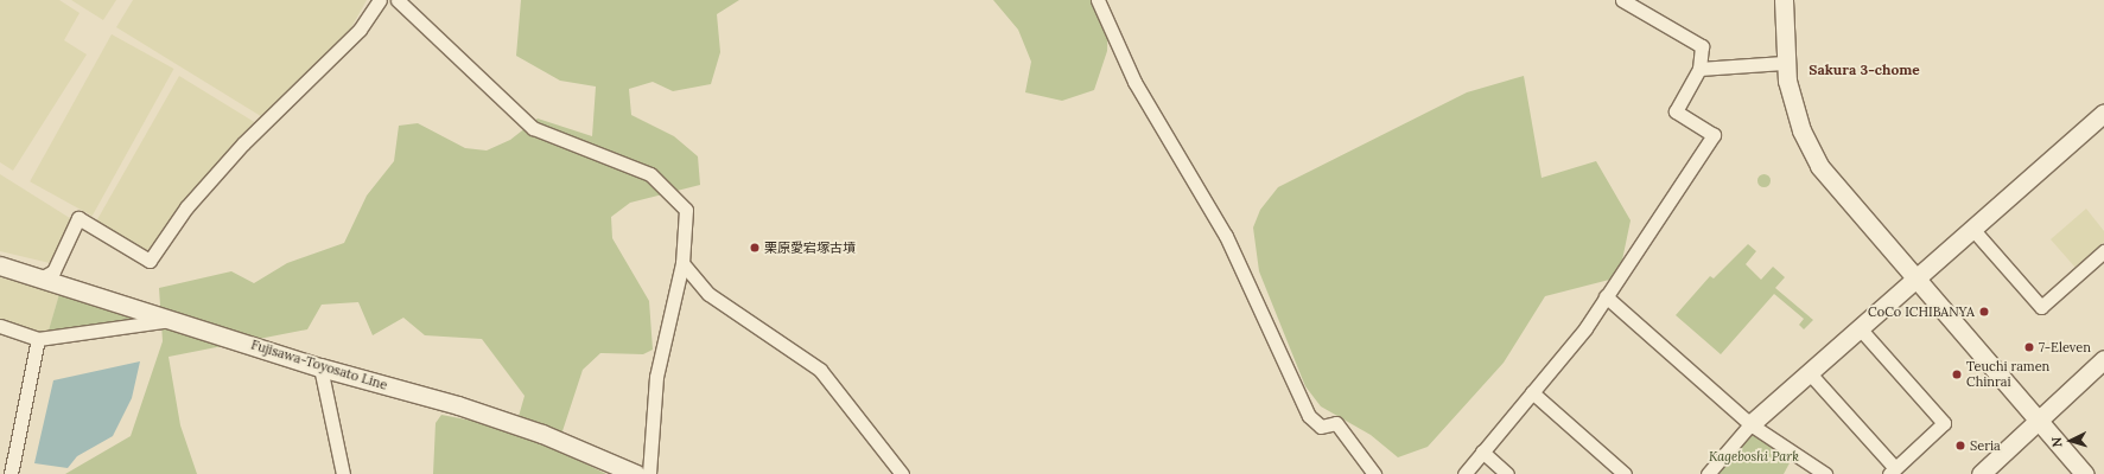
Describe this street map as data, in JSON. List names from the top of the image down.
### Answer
{
  "streets": {
    "street": ["Fujisawa-Toyosato Line"]
  },
  "districts": ["Sakura 3-chome"],
  "parks": ["Kageboshi Park"],
  "places": [
    "栗原愛宕塚古墳",
    "CoCo ICHIBANYA",
    "7-Eleven",
    "Teuchi ramen Chinrai",
    "Seria"
  ],
  "north": "left"
}
